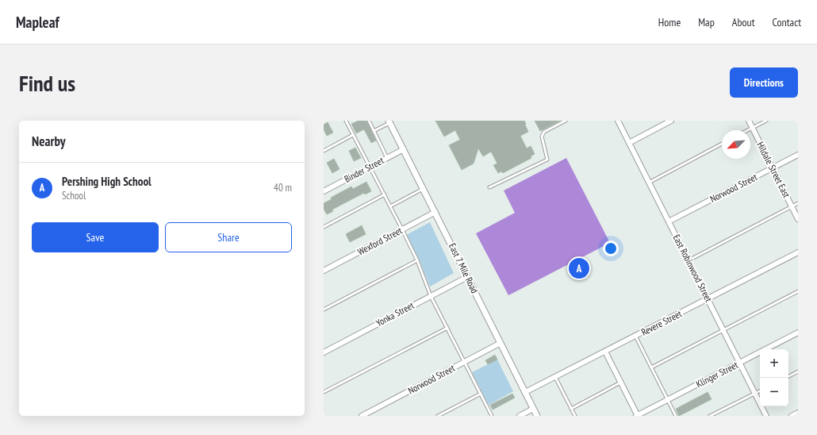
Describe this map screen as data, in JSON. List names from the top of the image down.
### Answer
{
  "streets": {
    "street": [
      "Binder Street",
      "Hildale Street East",
      "Norwood Street",
      "Wexford Street",
      "East 7 Mile Road",
      "East Robinwood Street",
      "Yonka Street",
      "Revere Street",
      "Klinger Street"
    ]
  },
  "crossings": [
    ["Binder Street", "East 7 Mile Road"],
    ["Hildale Street East", "Norwood Street"],
    ["Norwood Street", "East 7 Mile Road"],
    ["Norwood Street", "East Robinwood Street"],
    ["Wexford Street", "East 7 Mile Road"],
    ["East 7 Mile Road", "Yonka Street"],
    ["East 7 Mile Road", "Revere Street"],
    ["East Robinwood Street", "Revere Street"],
    ["East Robinwood Street", "Klinger Street"]
  ],
  "north": "bottom left",
  "page": {
    "header": "Mapleaf",
    "nav": [
      "Home",
      "Map",
      "About",
      "Contact"
    ],
    "buttons": [
      "Directions",
      ["Save", "Share"]
    ],
    "title": "Find us",
    "heading": "Nearby",
    "list": [
      {
        "mark": "A",
        "name": "Pershing High School",
        "note": "School",
        "value": "40 m"
      }
    ],
    "pins": "A",
    "map_buttons": ["+", "−"]
  }
}
